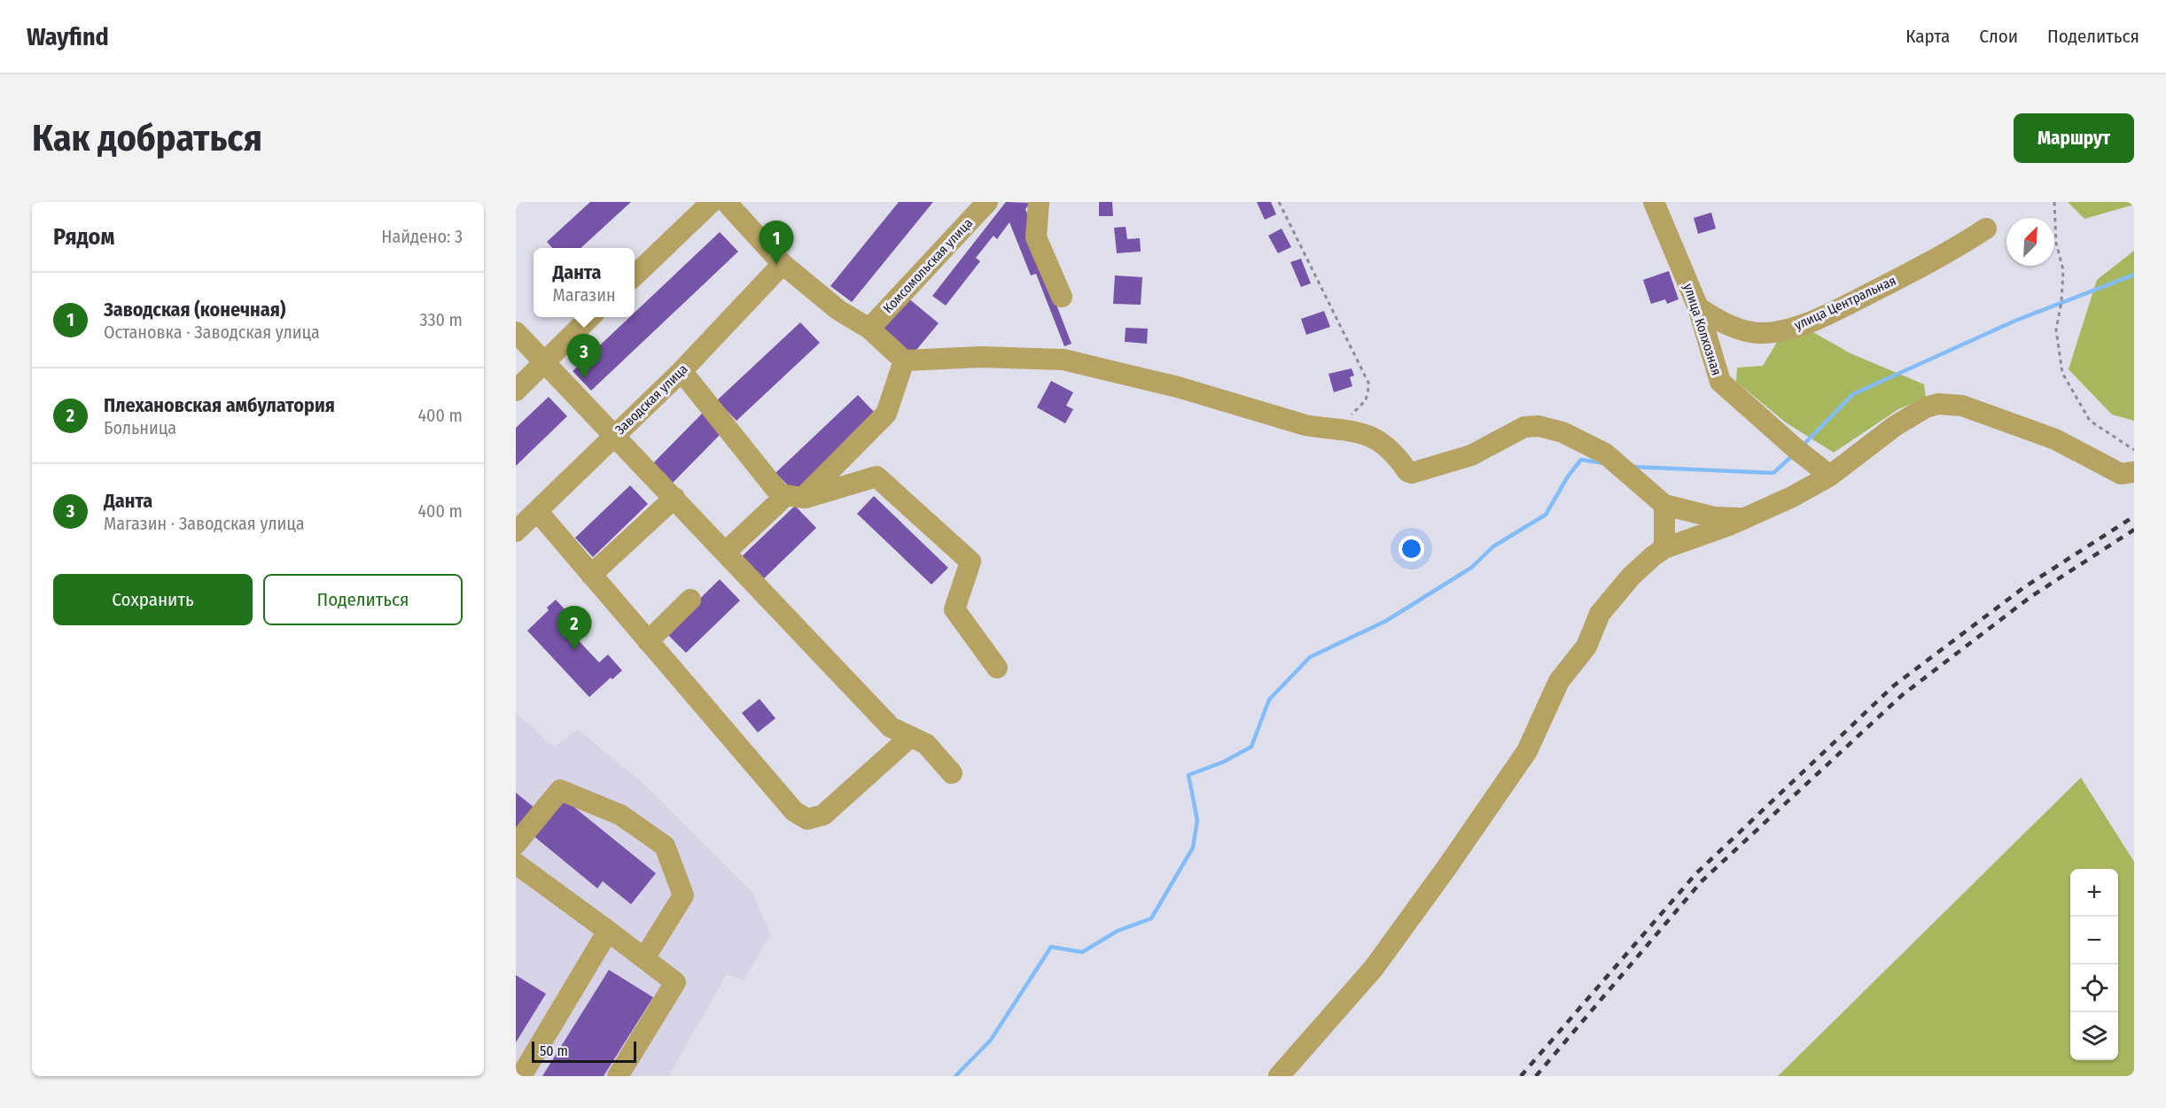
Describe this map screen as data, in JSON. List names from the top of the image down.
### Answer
{
  "streets": {
    "street": [
      "Комсомольская улица",
      "улица Центральная",
      "улица Колхозная",
      "Заводская улица"
    ]
  },
  "crossings": [
    ["улица Центральная", "улица Колхозная"]
  ],
  "scale_bar": "50 m",
  "north": "top right",
  "page": {
    "header": "Wayfind",
    "nav": ["Карта", "Слои", "Поделиться"],
    "buttons": [
      "Маршрут",
      ["Сохранить", "Поделиться"]
    ],
    "title": "Как добраться",
    "heading": ["Рядом", "Найдено: 3"],
    "pins": ["1", "3", "2"],
    "popup": ["Данта", "Магазин"],
    "list": [
      {
        "mark": "1",
        "name": "Заводская (конечная)",
        "note": "Остановка · Заводская улица",
        "value": "330 m"
      },
      {
        "mark": "2",
        "name": "Плехановская амбулатория",
        "note": "Больница",
        "value": "400 m"
      },
      {
        "mark": "3",
        "name": "Данта",
        "note": "Магазин · Заводская улица",
        "value": "400 m"
      }
    ],
    "map_buttons": ["+", "−"],
    "scale": "50 m"
  }
}
